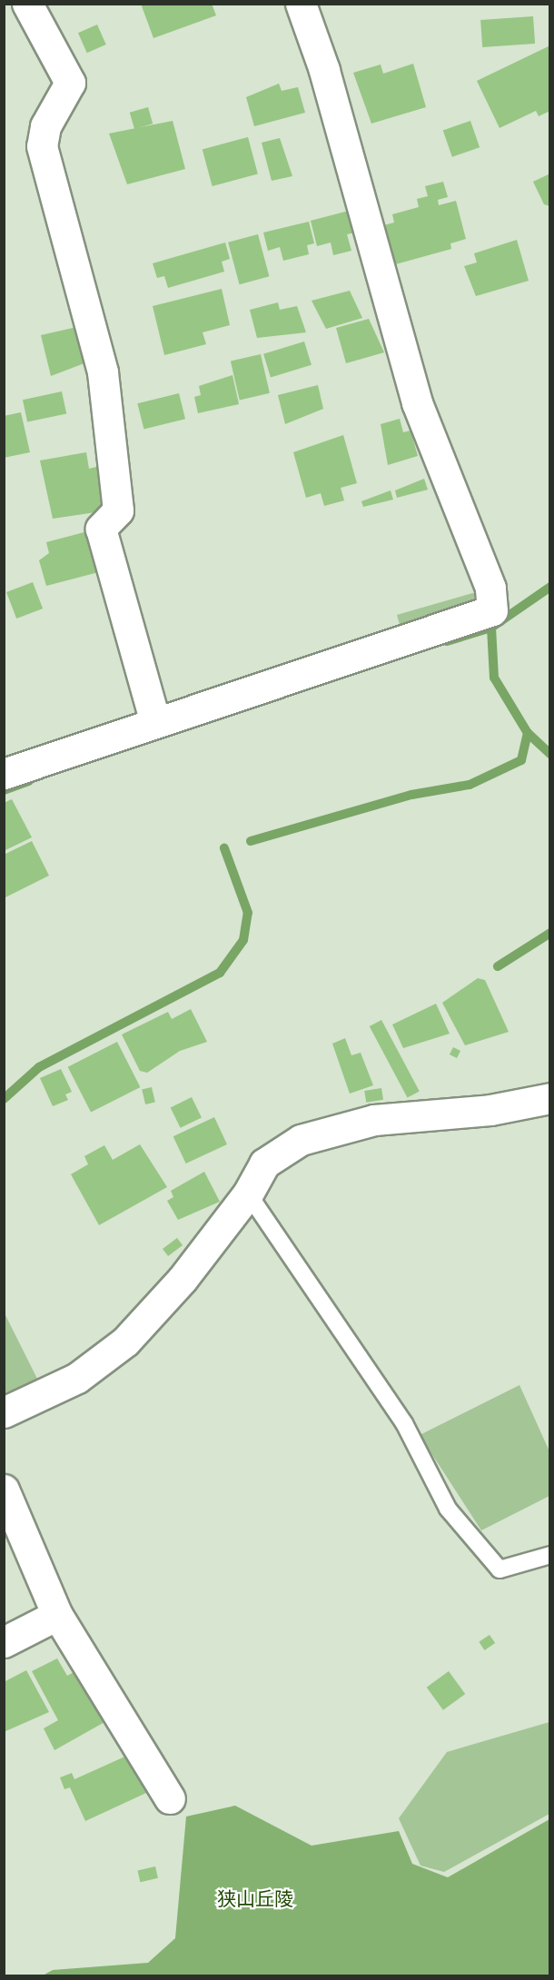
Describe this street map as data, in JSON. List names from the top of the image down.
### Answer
{
  "parks": ["狭山丘陵"]
}
